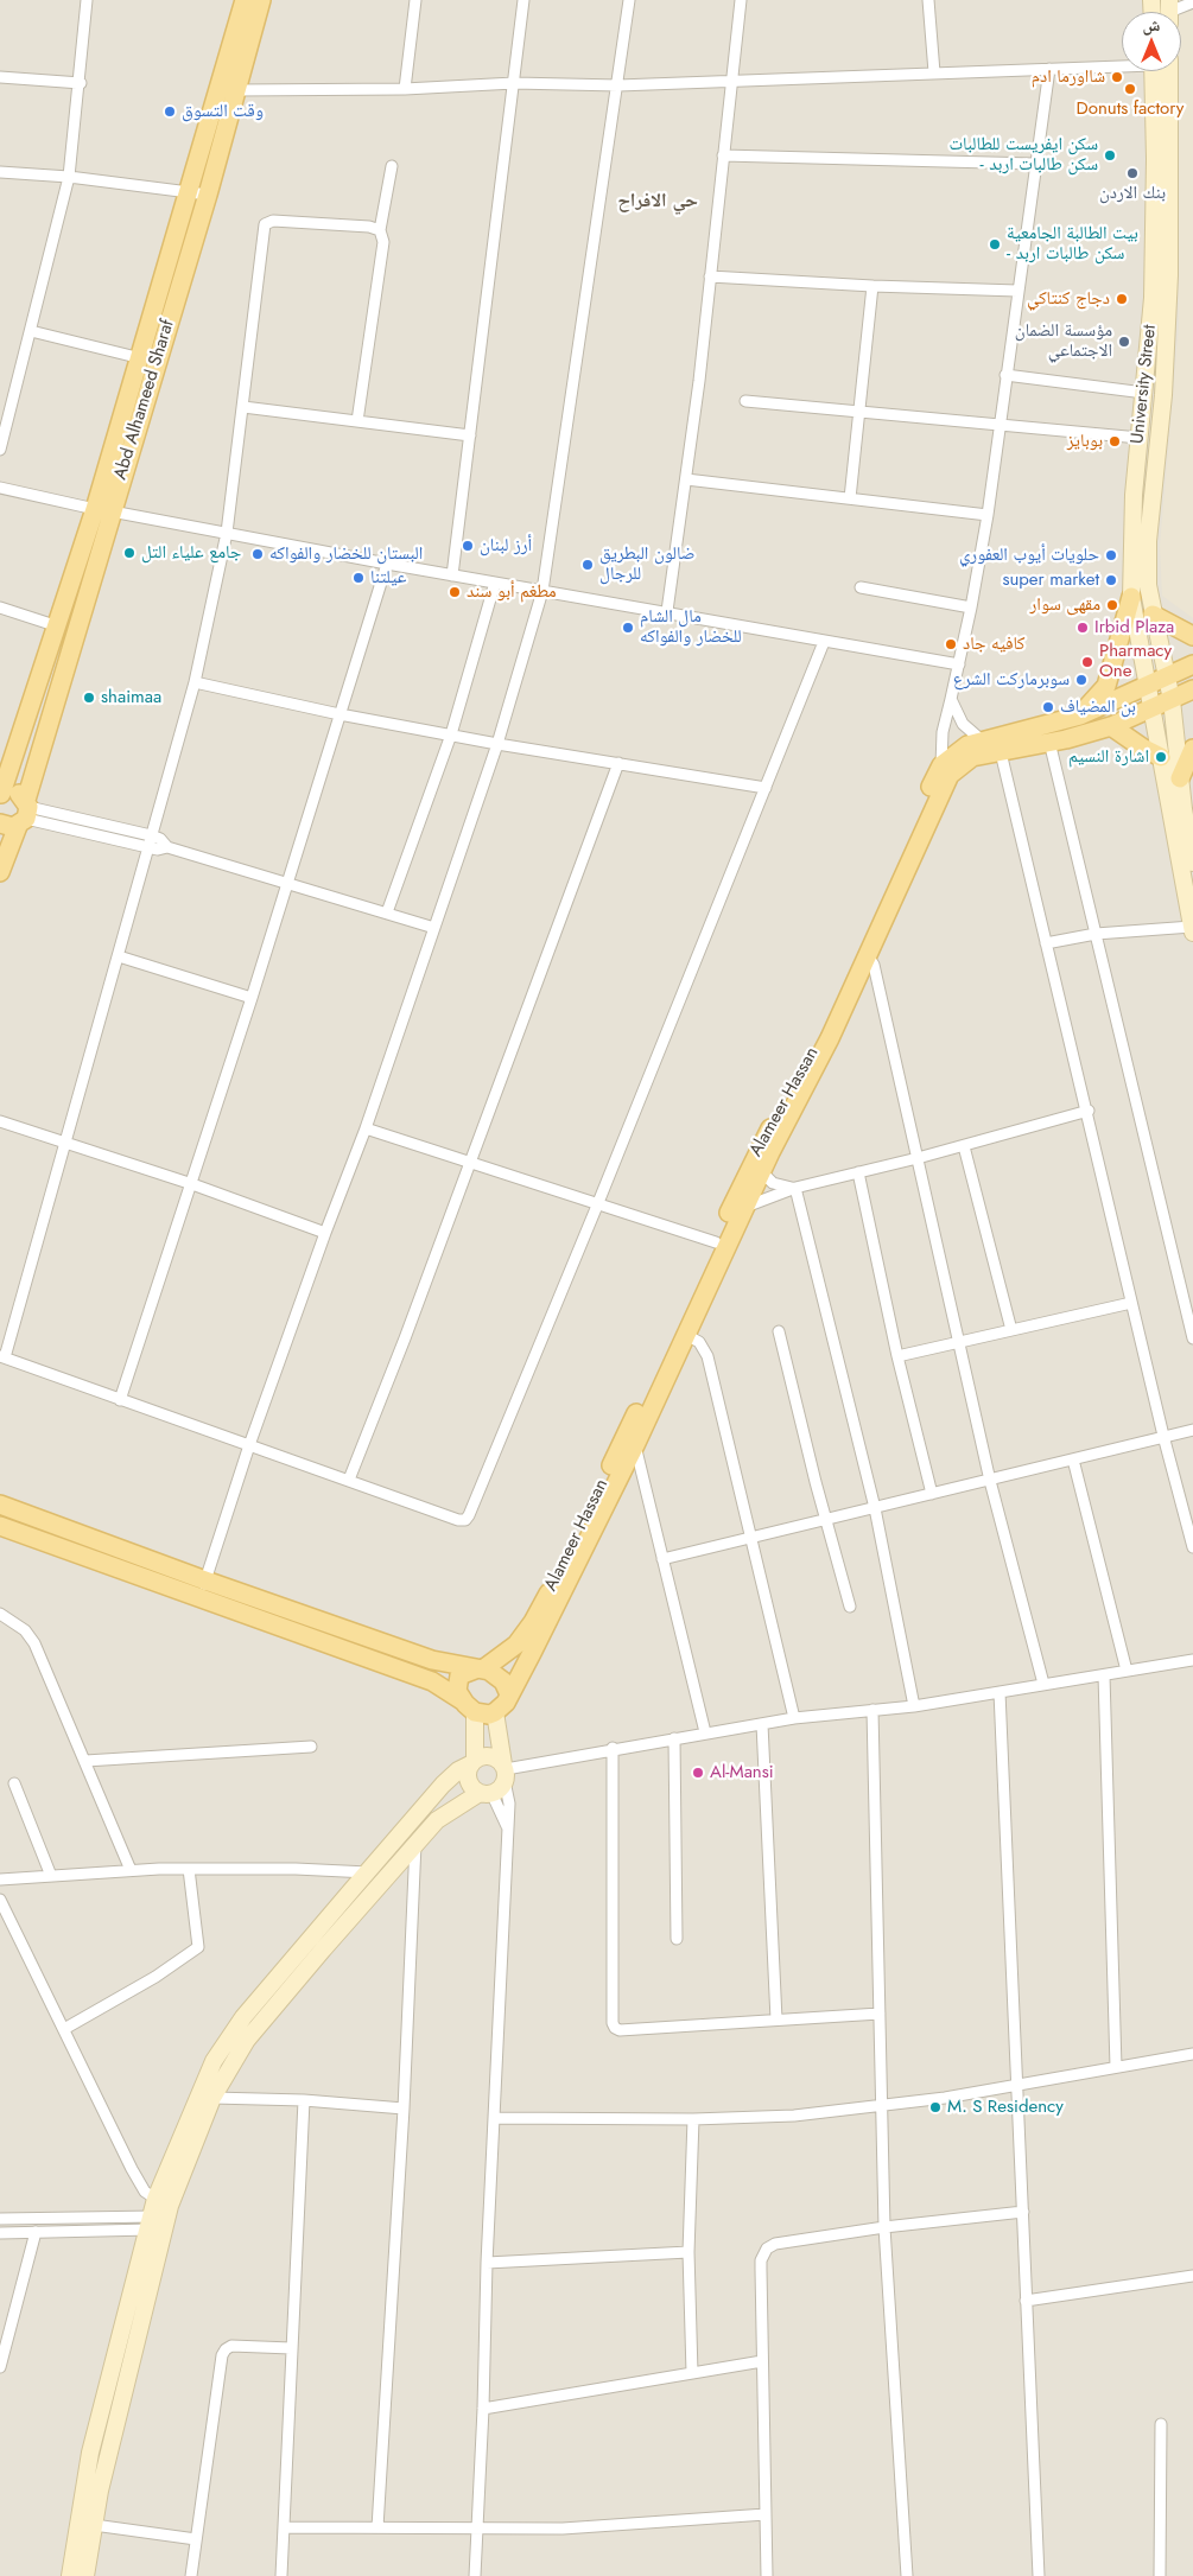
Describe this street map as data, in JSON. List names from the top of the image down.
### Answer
{
  "streets": {
    "main road": ["University Street", "Abd Alhameed Sharaf", "Alameer Hassan"]
  },
  "crossings": [
    ["University Street", "Alameer Hassan"]
  ],
  "districts": ["حي الافراح"],
  "places": [
    "شااورما ادم",
    "Donuts factory",
    "وقت التسوق",
    "سكن ايفريست للطالبات - سكن طالبات اربد",
    "بنك الاردن",
    "بيت الطالبة الجامعية - سكن طالبات اربد",
    "دجاج كنتاكي",
    "مؤسسة الضمان الاجتماعي",
    "بوبايز",
    "أرز لبنان",
    "جامع علياء التل",
    "البستان للخضار والفواكه",
    "حلويات أيوب العفوري",
    "ضالون البطريق للرجال",
    "عيلتنا",
    "super market",
    "مطغم أبو سند",
    "مقهى سوار",
    "مال الشام للخضار والفواكه",
    "Irbid Plaza",
    "كافيه جاد",
    "Pharmacy One",
    "سوبرماركت الشرع",
    "shaimaa",
    "بن المضياف",
    "اشارة النسيم",
    "Al-Mansi",
    "M. S Residency"
  ],
  "north": "top"
}
